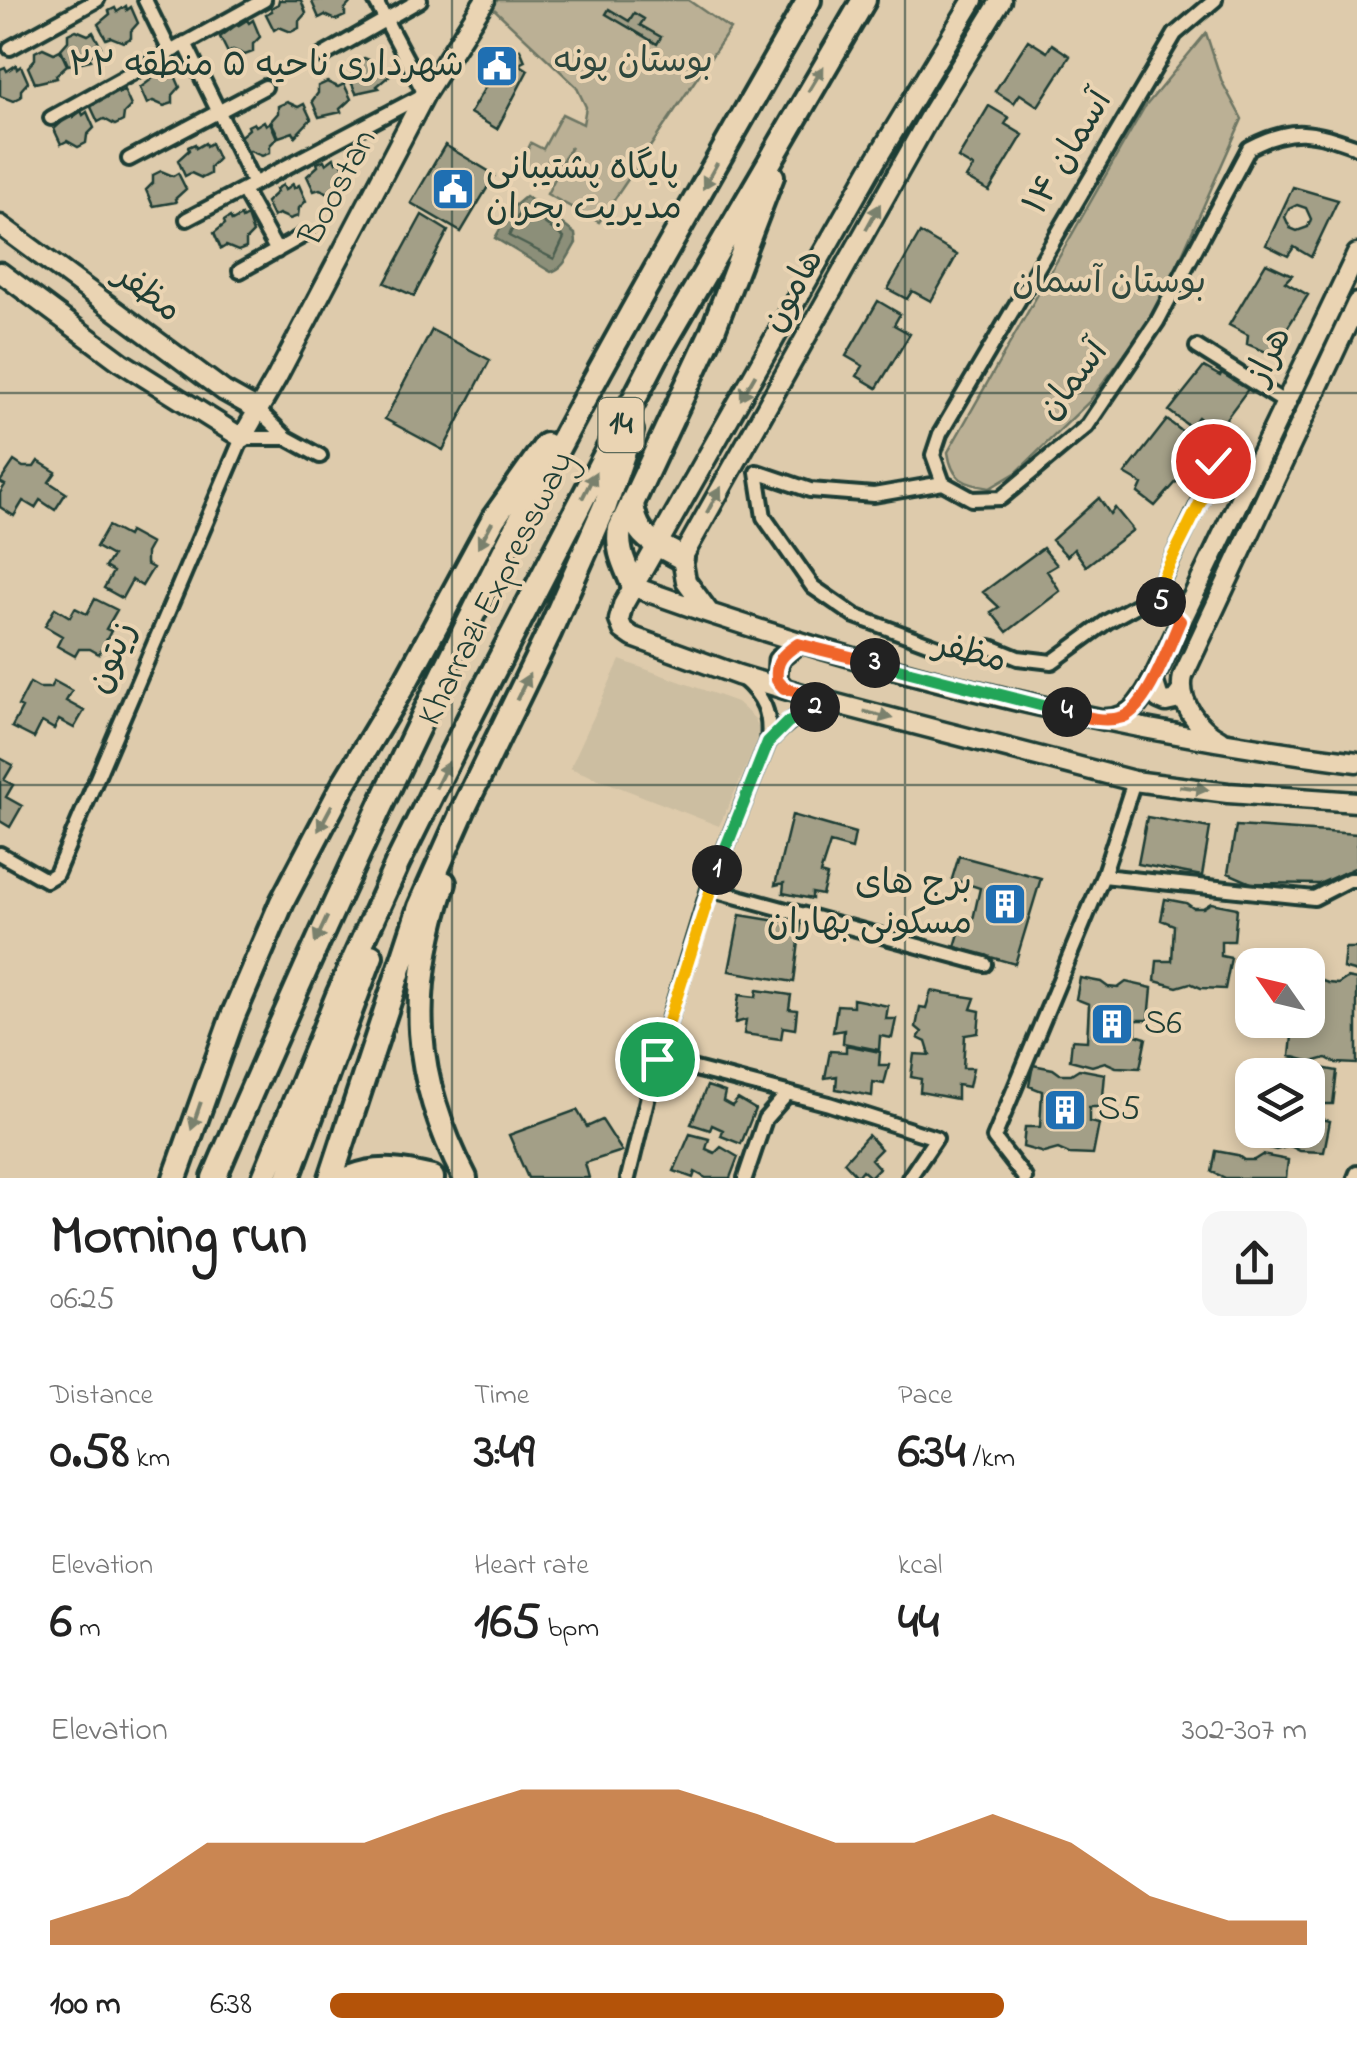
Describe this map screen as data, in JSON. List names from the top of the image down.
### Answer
{
  "streets": {
    "highway": ["14", "Kharrazi Expressway"],
    "street": [
      "آسمان ۱۴",
      "Boostan",
      "هامون",
      "مظفر",
      "هراز",
      "آسمان",
      "زیتون"
    ]
  },
  "crossings": [
    ["آسمان ۱۴", "آسمان"],
    ["Boostan", "مظفر"],
    ["Boostan", "زیتون"],
    ["هامون", "مظفر"],
    ["مظفر", "هراز"],
    ["مظفر", "زیتون"]
  ],
  "parks": ["بوستان پونه", "بوستان آسمان"],
  "places": {
    "public building": ["شهرداری ناحیه ۵ منطقه ۲۲", "پایگاه پشتیبانی مدیریت بحران"],
    "building": ["برج های مسکونی بهاران", "S6", "S5"]
  },
  "north": "top left",
  "page": {
    "pins": [
      "5",
      "3",
      "2",
      "4",
      "1"
    ],
    "heading": ["Morning run", "06:25"],
    "stats": [
      ["Distance", "0.58 km"],
      ["Time", "3:49"],
      ["Pace", "6:34 /km"],
      ["Elevation", "6 m"],
      ["Heart rate", "165 bpm"],
      ["kcal", "44"]
    ],
    "chart": ["Elevation", "302–307 m"],
    "list": [
      {
        "name": "100 m",
        "note": "6:38"
      }
    ]
  }
}
